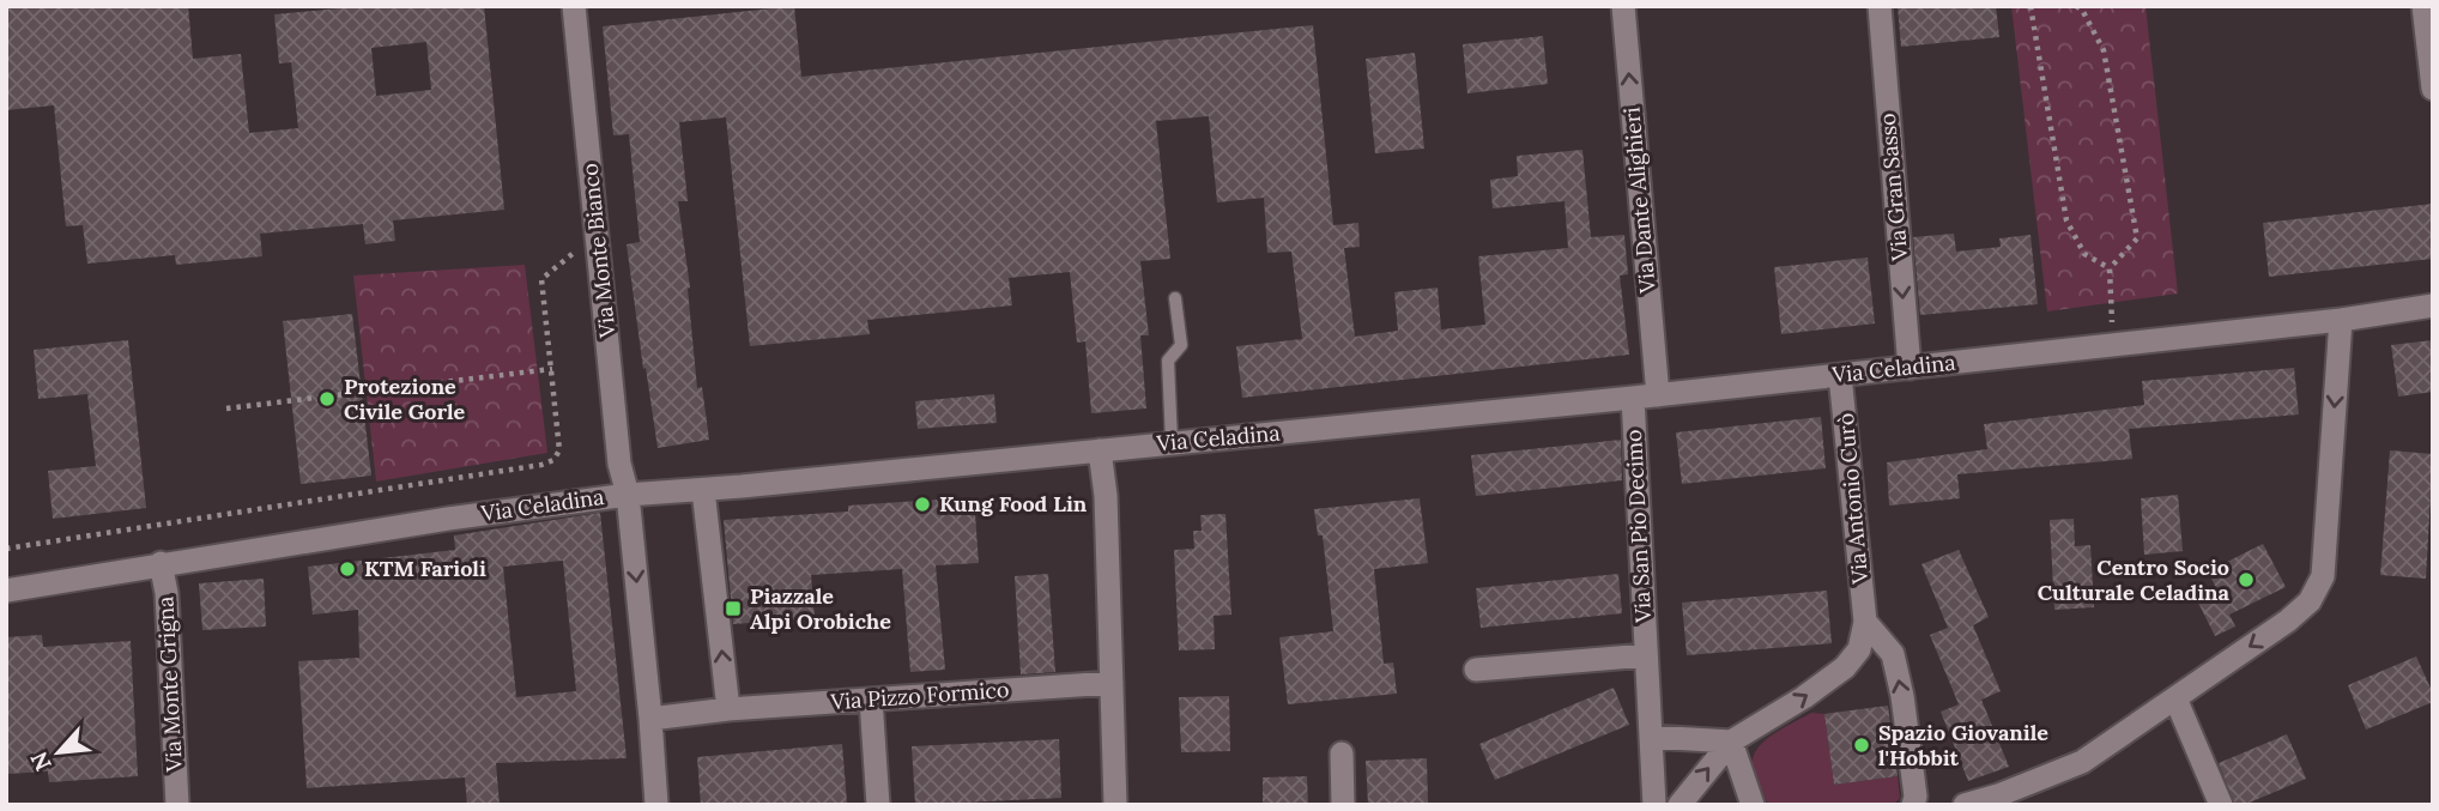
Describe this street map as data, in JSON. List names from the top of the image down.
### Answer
{
  "streets": {
    "street": [
      "Via Gran Sasso",
      "Via Dante Alighieri",
      "Via Monte Bianco",
      "Via Celadina",
      "Via Antonio Curò",
      "Via San Pio Decimo",
      "Via Monte Grigna",
      "Via Pizzo Formico"
    ]
  },
  "crossings": [
    ["Via Gran Sasso", "Via Celadina"],
    ["Via Dante Alighieri", "Via Celadina"],
    ["Via Monte Bianco", "Via Celadina"],
    ["Via Monte Bianco", "Via Pizzo Formico"],
    ["Via Celadina", "Via Antonio Curò"],
    ["Via Celadina", "Via San Pio Decimo"],
    ["Via Celadina", "Via Monte Grigna"]
  ],
  "one_way": ["Via Gran Sasso", "Via Dante Alighieri", "Via Antonio Curò"],
  "places": {
    "other": [
      "Protezione Civile Gorle",
      "Kung Food Lin",
      "KTM Farioli",
      "Centro Socio Culturale Celadina",
      "Spazio Giovanile l'Hobbit"
    ],
    "transit": ["Piazzale Alpi Orobiche"]
  },
  "north": "bottom left"
}
